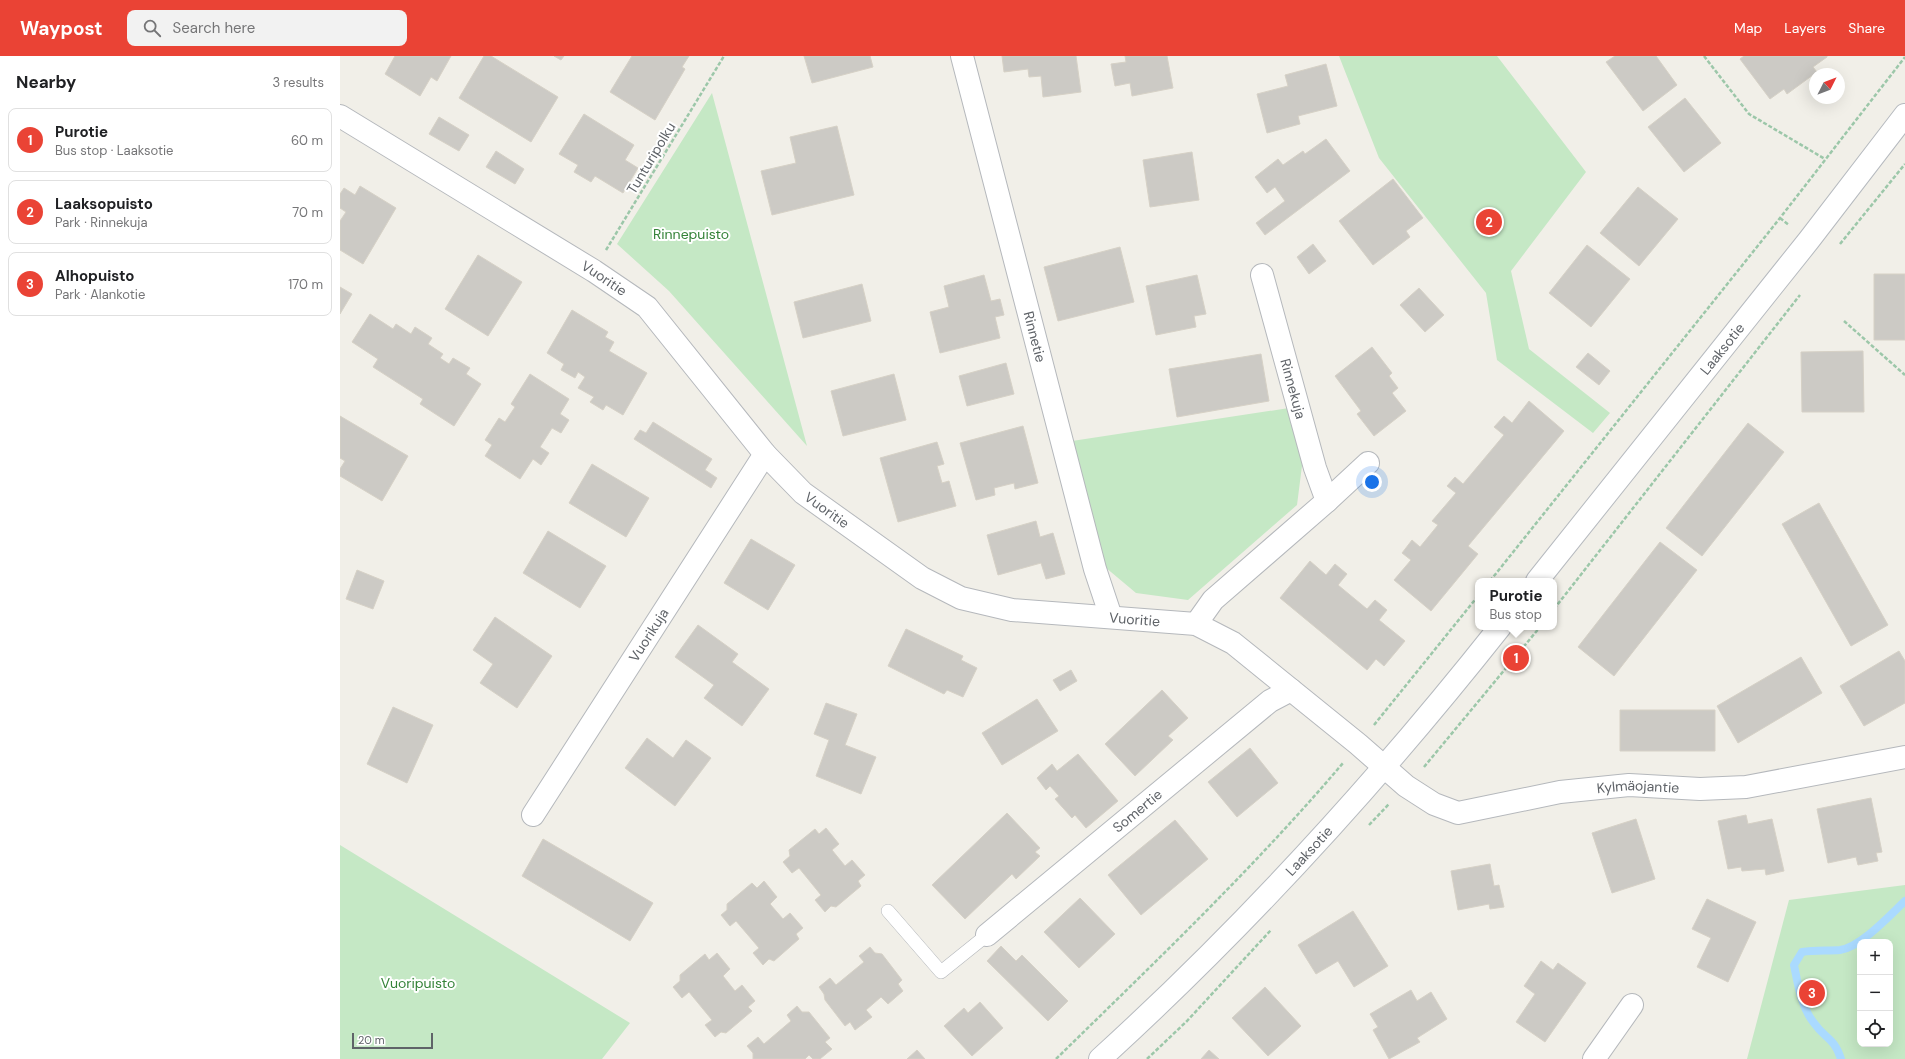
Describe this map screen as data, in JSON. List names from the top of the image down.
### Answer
{
  "streets": {
    "street": [
      "Vuoritie",
      "Rinnetie",
      "Laaksotie",
      "Rinnekuja",
      "Vuorikuja",
      "Kylmäojantie",
      "Somertie"
    ],
    "path": ["Tunturipolku"]
  },
  "crossings": [
    ["Tunturipolku", "Vuoritie"],
    ["Vuoritie", "Rinnetie"],
    ["Vuoritie", "Laaksotie"],
    ["Vuoritie", "Vuorikuja"],
    ["Vuoritie", "Kylmäojantie"],
    ["Vuoritie", "Somertie"],
    ["Laaksotie", "Kylmäojantie"]
  ],
  "parks": ["Rinnepuisto", "Vuoripuisto"],
  "scale_bar": "20 m",
  "north": "top right",
  "page": {
    "header": "Waypost",
    "search": "Search here",
    "nav": ["Map", "Layers", "Share"],
    "heading": ["Nearby", "3 results"],
    "list": [
      {
        "mark": "1",
        "name": "Purotie",
        "note": "Bus stop · Laaksotie",
        "value": "60 m"
      },
      {
        "mark": "2",
        "name": "Laaksopuisto",
        "note": "Park · Rinnekuja",
        "value": "70 m"
      },
      {
        "mark": "3",
        "name": "Alhopuisto",
        "note": "Park · Alankotie",
        "value": "170 m"
      }
    ],
    "pins": ["2", "1", "3"],
    "popup": ["Purotie", "Bus stop"],
    "map_buttons": ["+", "−"],
    "scale": "20 m"
  }
}
